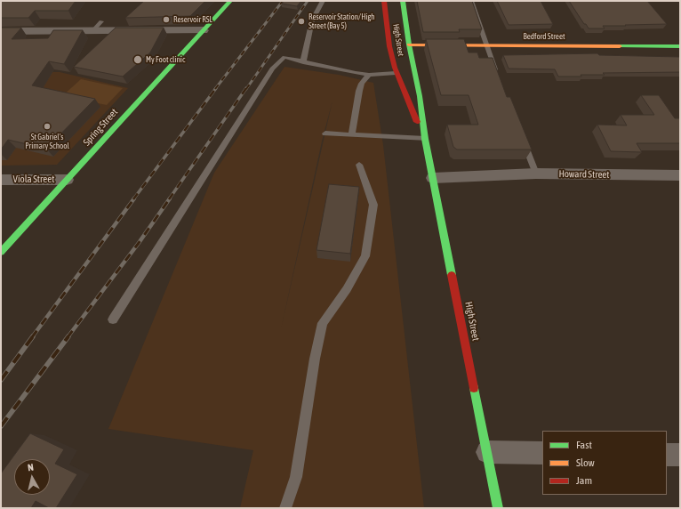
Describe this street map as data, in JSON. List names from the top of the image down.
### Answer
{
  "streets": {
    "main road": ["Bedford Street", "High Street", "Spring Street"],
    "street": ["Howard Street", "Viola Street"]
  },
  "crossings": [
    ["Bedford Street", "High Street"],
    ["High Street", "Howard Street"],
    ["Spring Street", "Viola Street"]
  ],
  "places": [
    "Reservoir RSL",
    "Reservoir Station/High Street (Bay 5)",
    "My Foot clinic",
    "St Gabriel's Primary School"
  ],
  "legend": ["Fast", "Slow", "Jam"],
  "north": "top"
}
